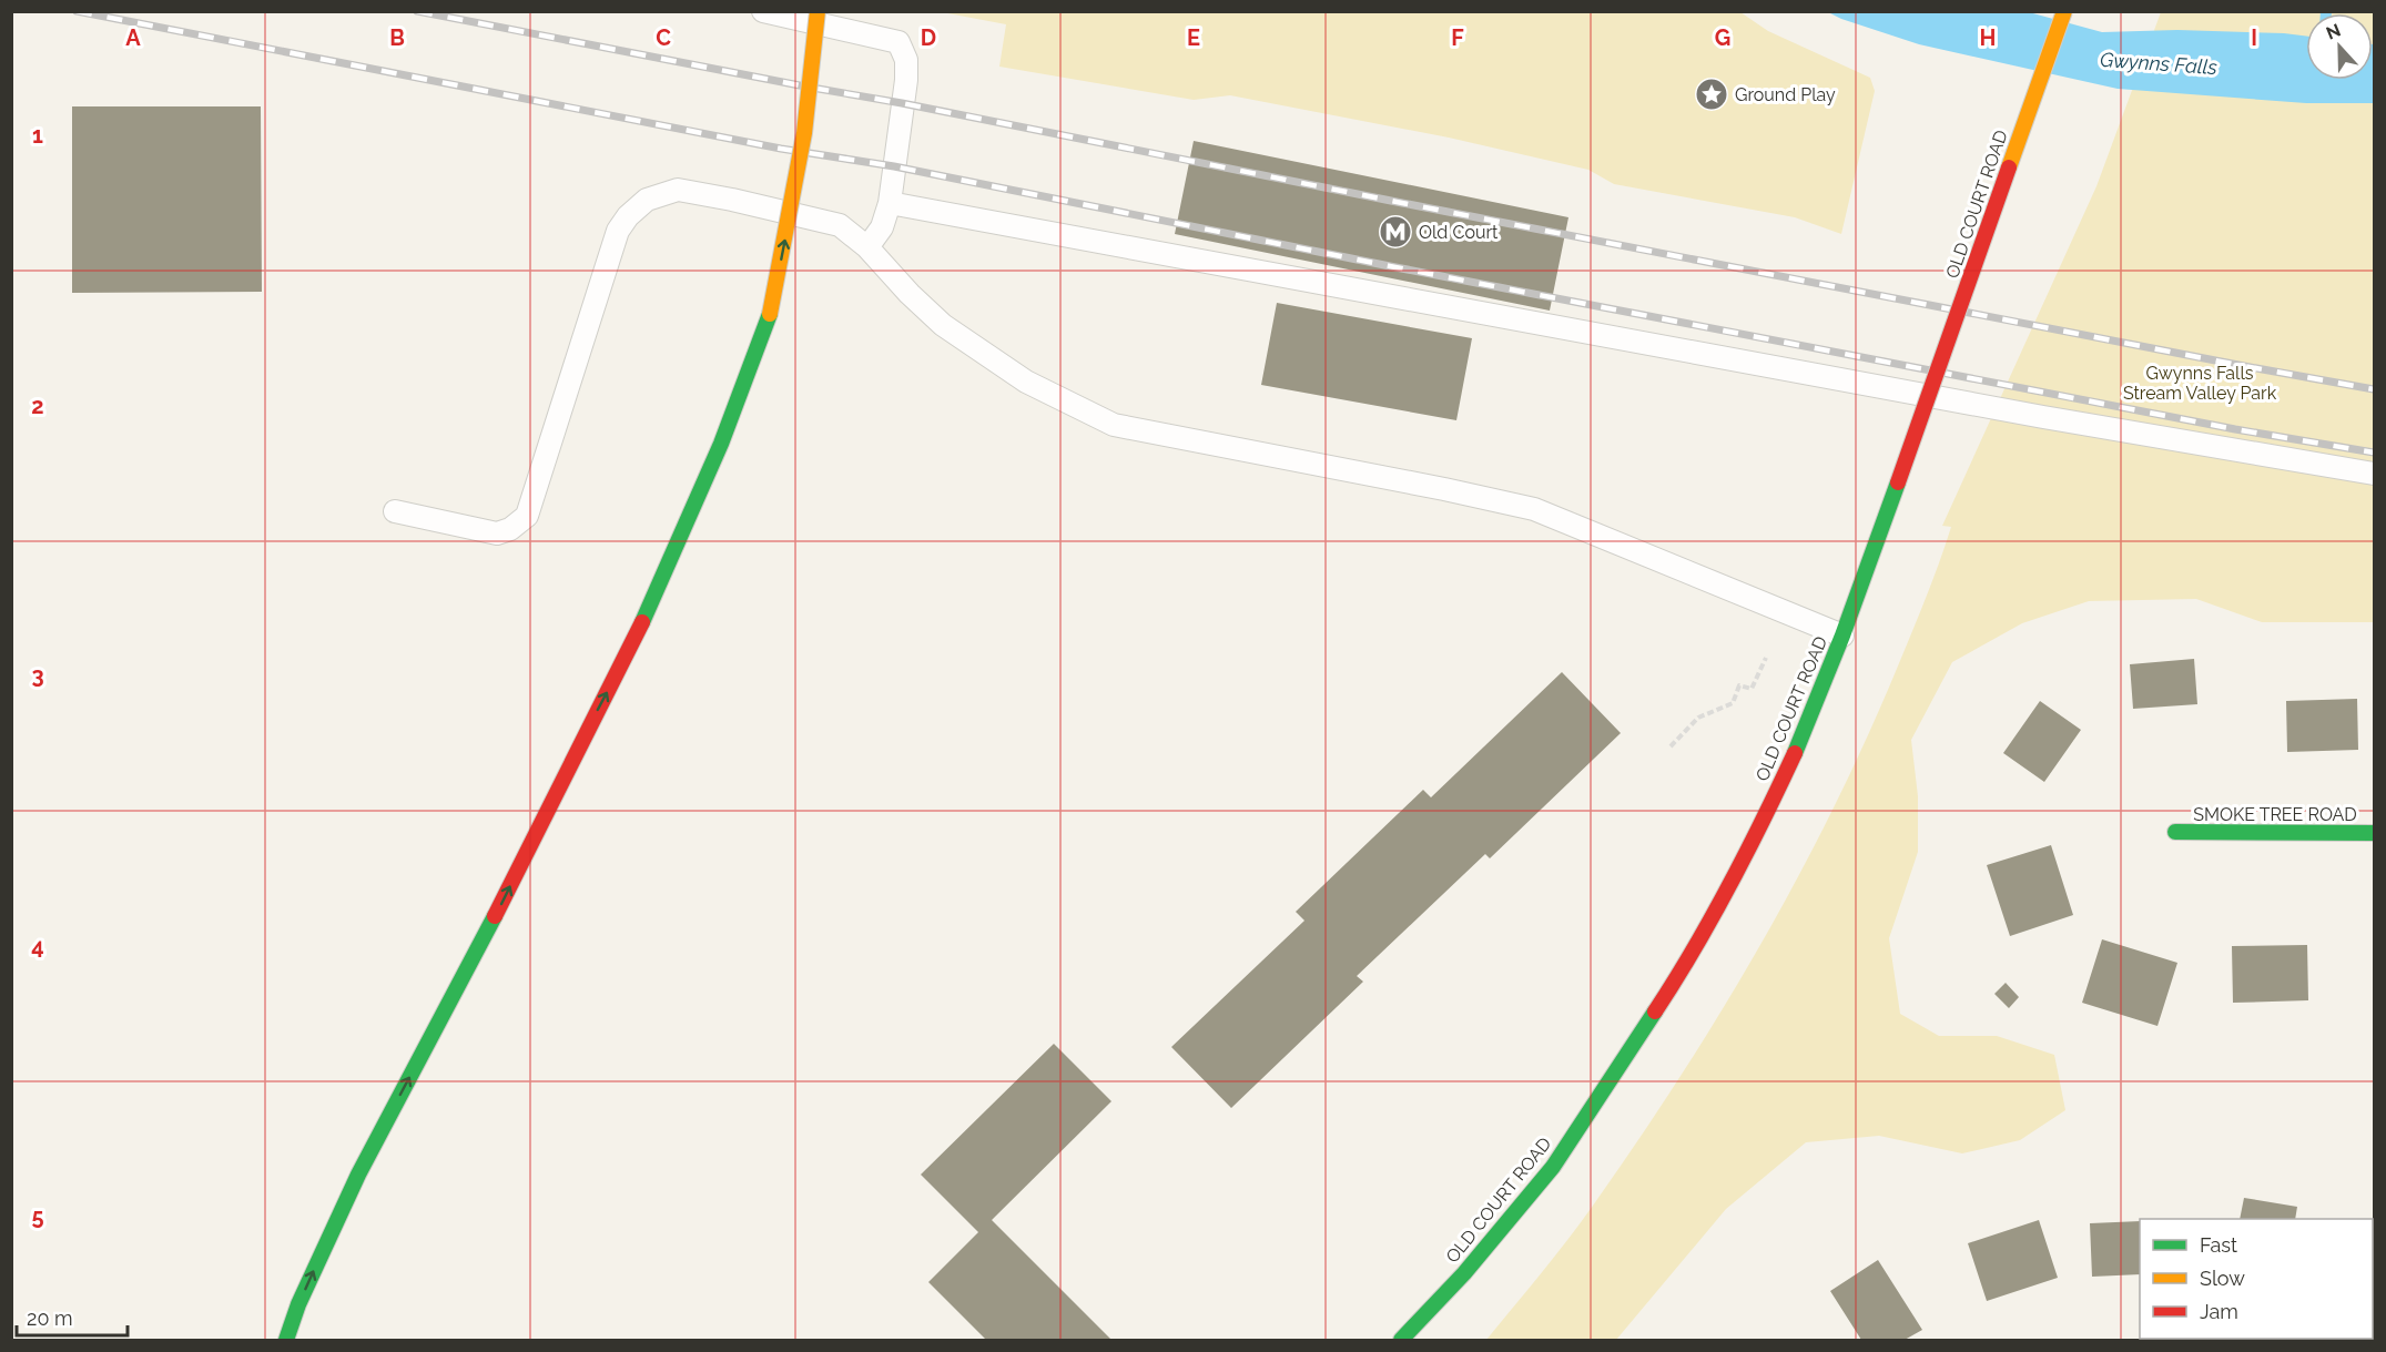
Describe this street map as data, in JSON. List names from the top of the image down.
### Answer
{
  "streets": {
    "main road": ["OLD COURT ROAD", "SMOKE TREE ROAD"]
  },
  "water": ["Gwynns Falls"],
  "parks": ["Gwynns Falls Stream Valley Park"],
  "places": {
    "place": ["Ground Play"],
    "metro station": ["Old Court"]
  },
  "legend": ["Fast", "Slow", "Jam"],
  "scale_bar": "20 m",
  "north": "top",
  "grid": {
    "columns": [
      "A",
      "B",
      "C",
      "D",
      "E",
      "F",
      "G",
      "H",
      "I"
    ],
    "rows": [
      "1",
      "2",
      "3",
      "4",
      "5"
    ]
  }
}
